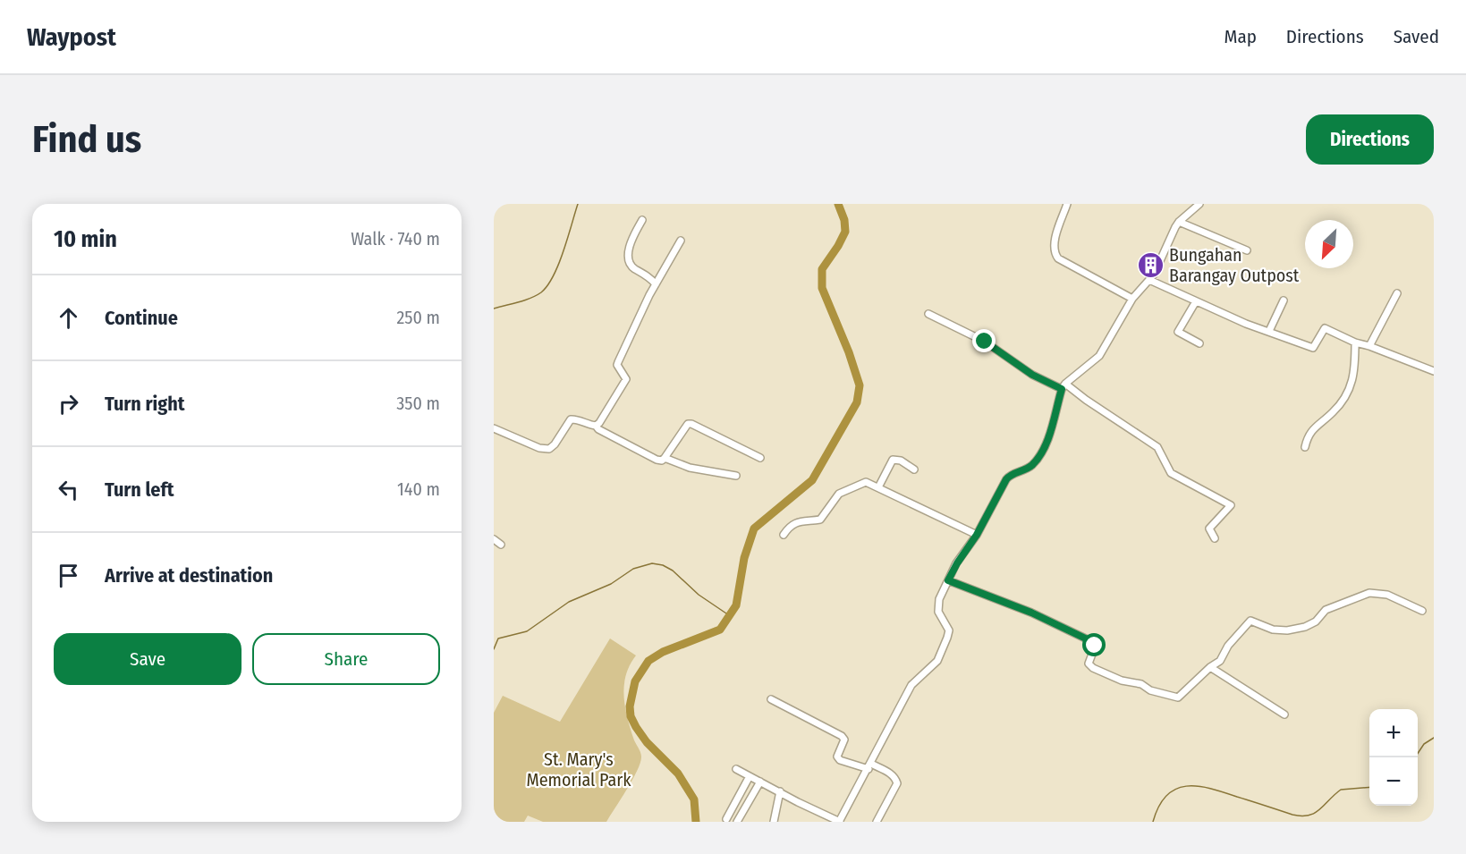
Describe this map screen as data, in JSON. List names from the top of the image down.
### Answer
{
  "parks": ["St. Mary's Memorial Park"],
  "places": {
    "building": ["Bungahan Barangay Outpost"]
  },
  "north": "bottom left",
  "page": {
    "header": "Waypost",
    "nav": ["Map", "Directions", "Saved"],
    "buttons": [
      "Directions",
      ["Save", "Share"]
    ],
    "title": "Find us",
    "heading": ["10 min", "Walk · 740 m"],
    "list": [
      ["Continue", "250 m"],
      ["Turn right", "350 m"],
      ["Turn left", "140 m"],
      "Arrive at destination"
    ],
    "map_buttons": ["+", "−"]
  }
}
